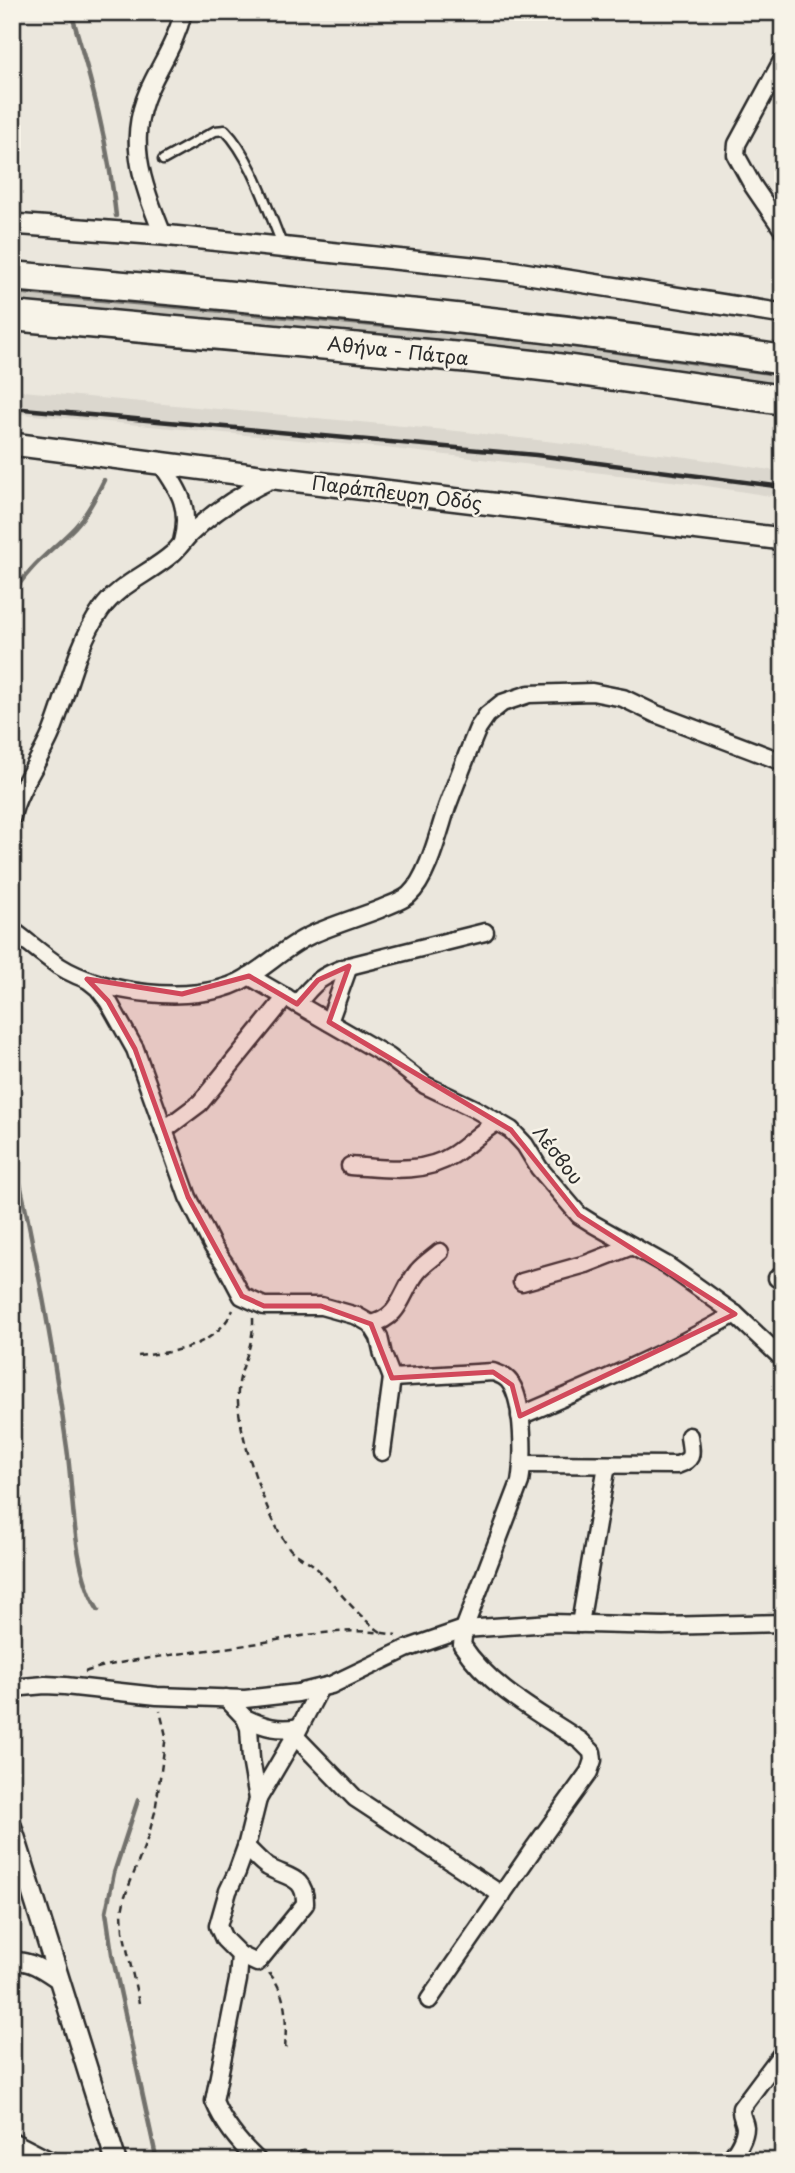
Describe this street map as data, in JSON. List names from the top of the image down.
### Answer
{
  "streets": {
    "highway": ["Αθήνα - Πάτρα"],
    "main road": ["Παράπλευρη Οδός"],
    "street": ["Λέσβου"]
  }
}
